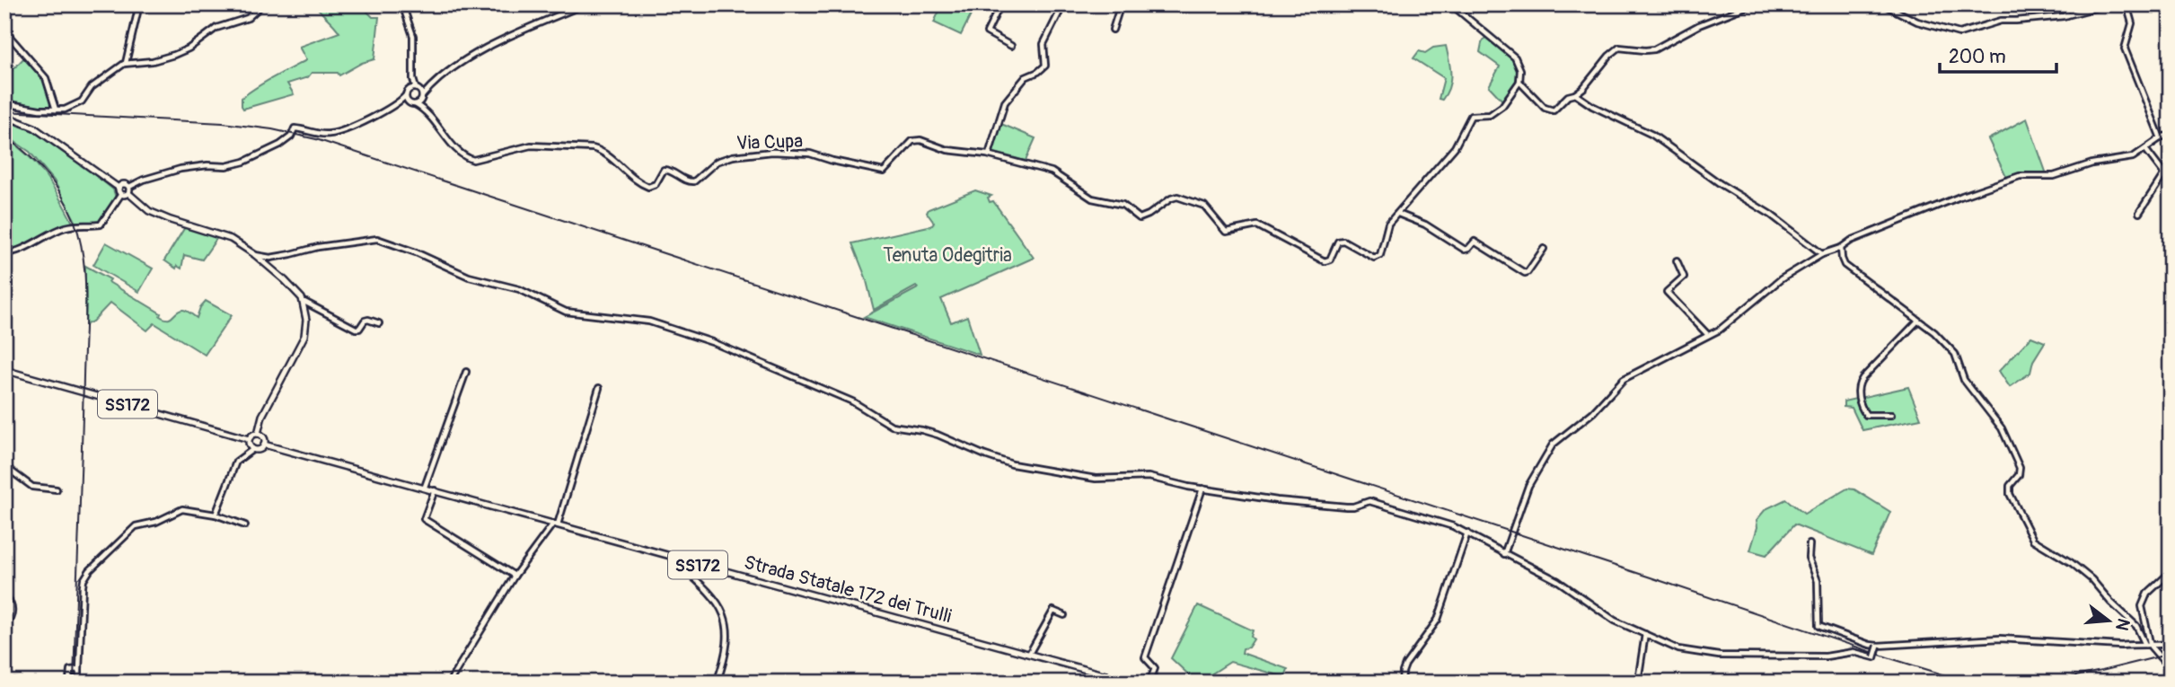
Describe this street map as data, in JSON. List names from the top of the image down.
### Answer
{
  "streets": {
    "main road": ["SS172", "Strada Statale 172 dei Trulli"],
    "street": ["Via Cupa"]
  },
  "crossings": [
    ["SS172", "Strada Statale 172 dei Trulli"]
  ],
  "parks": ["Tenuta Odegitria"],
  "scale_bar": "200 m",
  "north": "right"
}
